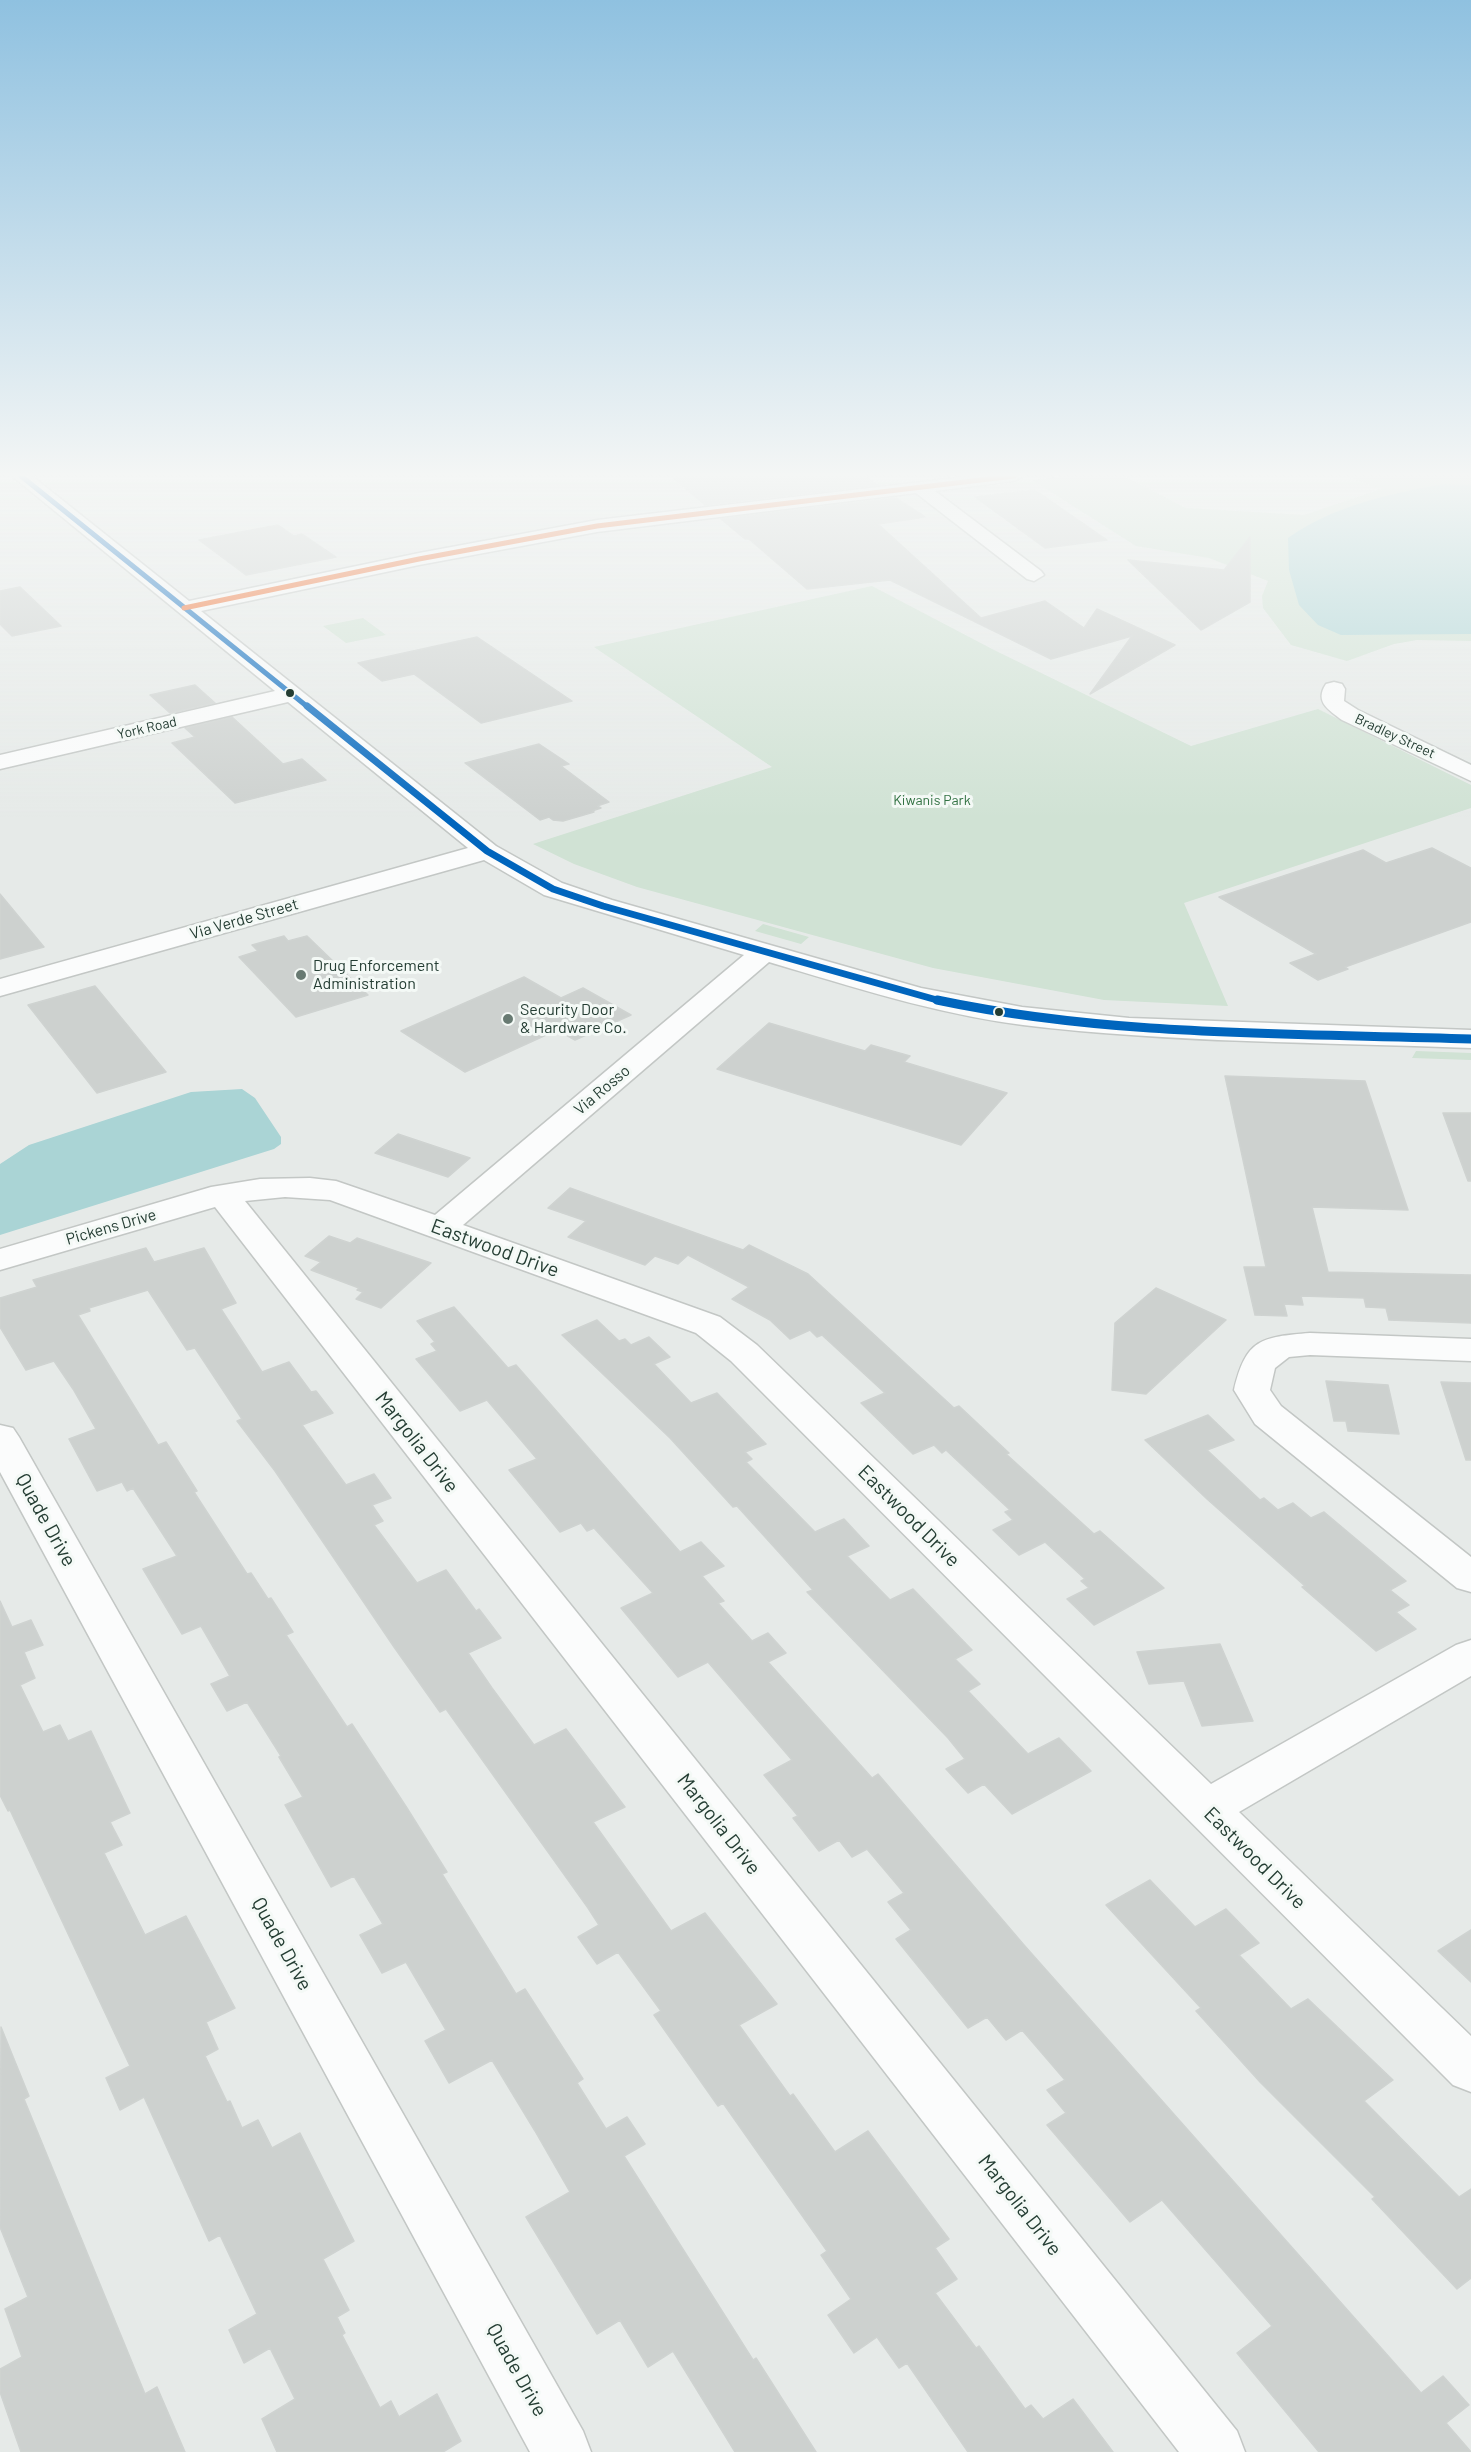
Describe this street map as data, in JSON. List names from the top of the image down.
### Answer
{
  "streets": {
    "street": [
      "York Road",
      "Bradley Street",
      "Via Verde Street",
      "Via Rosso",
      "Pickens Drive",
      "Eastwood Drive",
      "Margolia Drive",
      "Quade Drive"
    ]
  },
  "crossings": [
    ["Via Rosso", "Eastwood Drive"],
    ["Pickens Drive", "Eastwood Drive"],
    ["Pickens Drive", "Margolia Drive"],
    ["Eastwood Drive", "Margolia Drive"]
  ],
  "parks": ["Kiwanis Park"],
  "places": ["Drug Enforcement Administration", "Security Door & Hardware Co."]
}
